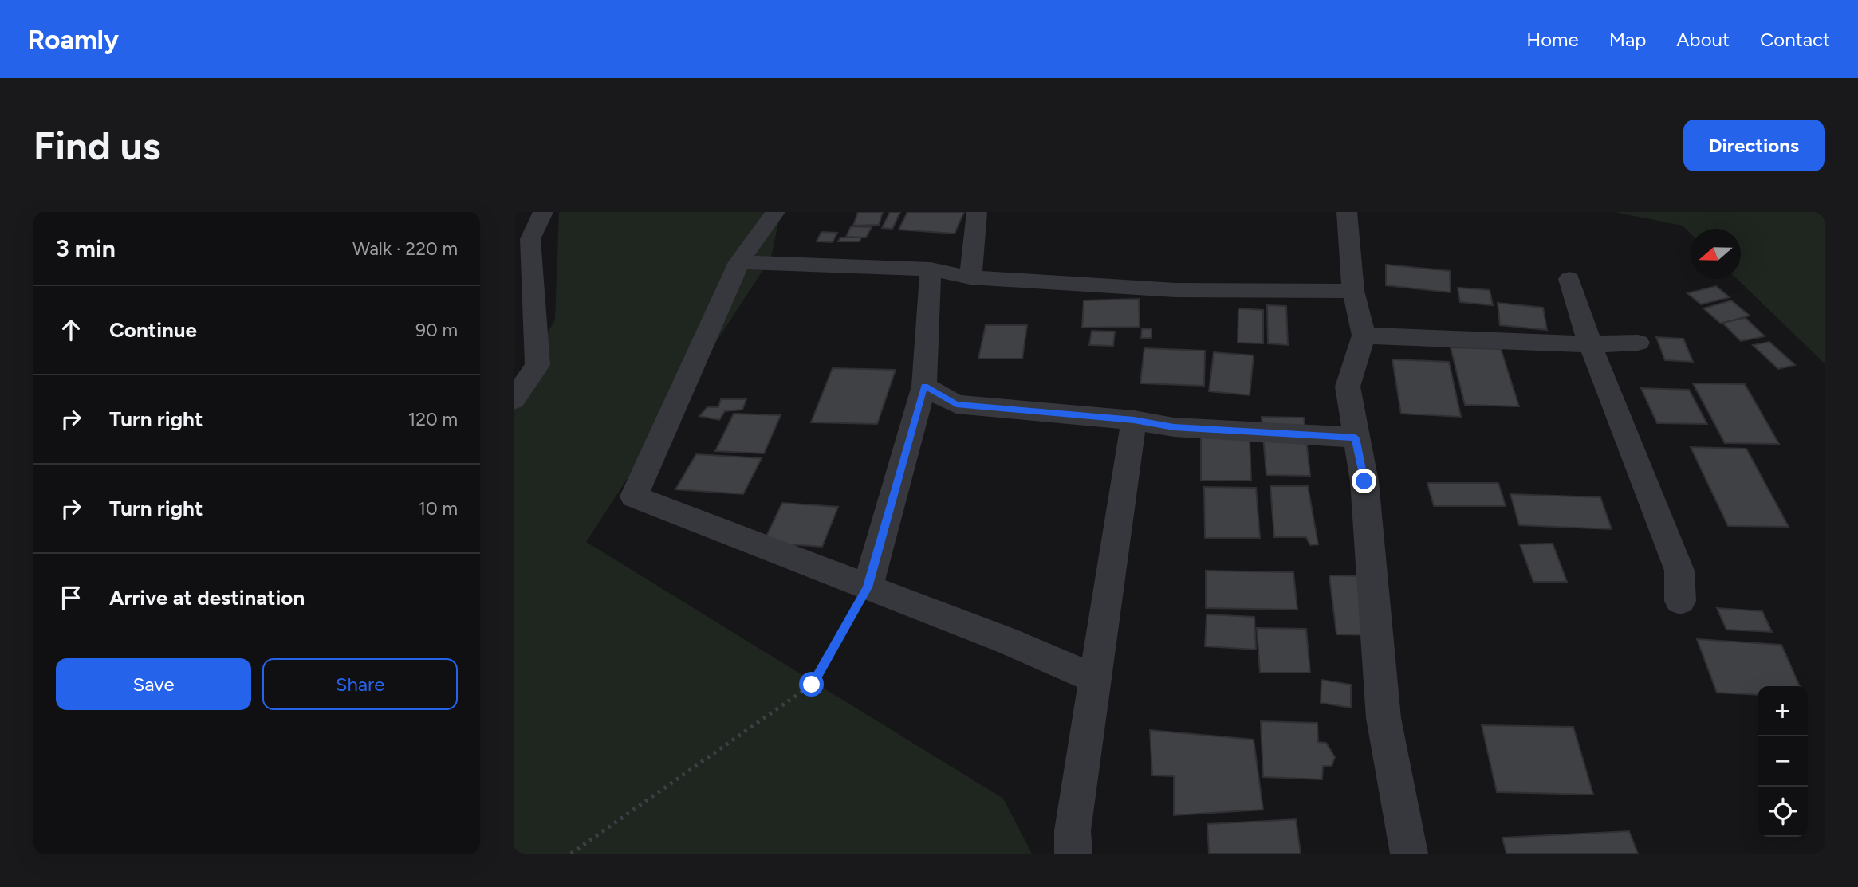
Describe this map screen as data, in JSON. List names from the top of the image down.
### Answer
{
  "north": "left",
  "page": {
    "header": "Roamly",
    "nav": [
      "Home",
      "Map",
      "About",
      "Contact"
    ],
    "buttons": [
      "Directions",
      ["Save", "Share"]
    ],
    "title": "Find us",
    "heading": ["3 min", "Walk · 220 m"],
    "list": [
      ["Continue", "90 m"],
      ["Turn right", "120 m"],
      ["Turn right", "10 m"],
      "Arrive at destination"
    ],
    "map_buttons": ["+", "−"]
  }
}
